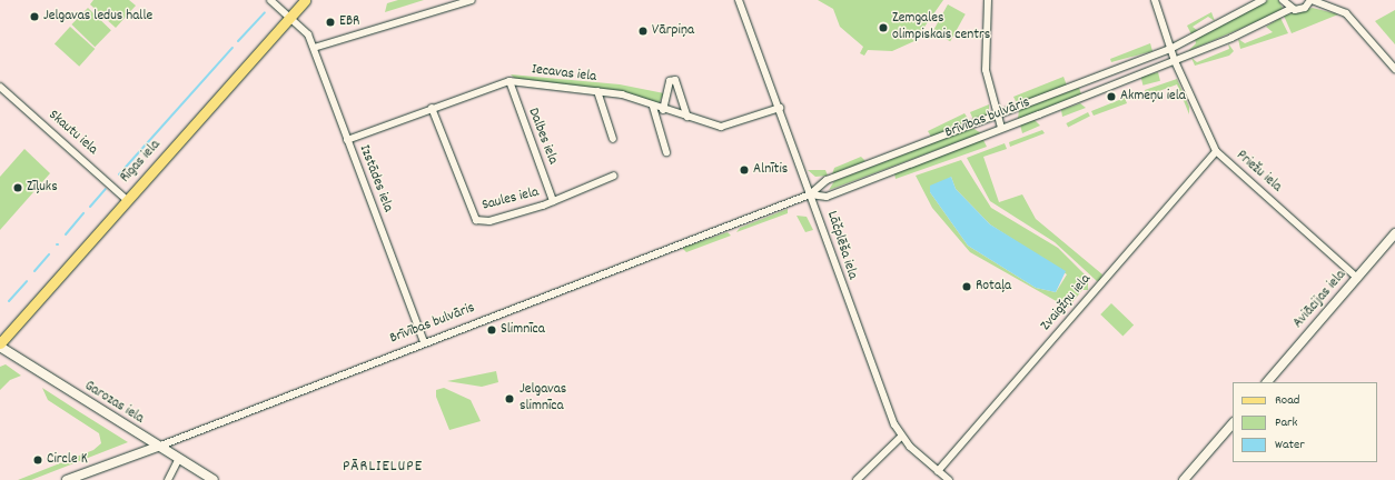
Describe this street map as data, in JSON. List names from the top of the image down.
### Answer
{
  "streets": {
    "main road": [
      "Brīvības bulvāris",
      "Rīgas iela",
      "Aviācijas iela",
      "Garozas iela"
    ],
    "street": [
      "Iecavas iela",
      "Skautu iela",
      "Dalbes iela",
      "Priežu iela",
      "Izstādes iela",
      "Saules iela",
      "Lāčplēša iela",
      "Zvaigžņu iela"
    ]
  },
  "crossings": [
    ["Iecavas iela", "Dalbes iela"],
    ["Iecavas iela", "Izstādes iela"],
    ["Iecavas iela", "Saules iela"],
    ["Iecavas iela", "Lāčplēša iela"],
    ["Brīvības bulvāris", "Priežu iela"],
    ["Brīvības bulvāris", "Izstādes iela"],
    ["Brīvības bulvāris", "Lāčplēša iela"],
    ["Brīvības bulvāris", "Garozas iela"],
    ["Skautu iela", "Rīgas iela"],
    ["Dalbes iela", "Saules iela"],
    ["Rīgas iela", "Izstādes iela"],
    ["Rīgas iela", "Garozas iela"],
    ["Priežu iela", "Aviācijas iela"],
    ["Priežu iela", "Zvaigžņu iela"],
    ["Lāčplēša iela", "Zvaigžņu iela"]
  ],
  "districts": ["PĀRLIELUPE"],
  "places": [
    "Jelgavas ledus halle",
    "EBR",
    "Zemgales olimpiskais centrs",
    "Vārpiņa",
    "Akmeņu iela",
    "Alnītis",
    "Zīļuks",
    "Rotaļa",
    "Slimnīca",
    "Jelgavas slimnīca",
    "Circle K"
  ],
  "legend": ["Road", "Park", "Water"]
}
